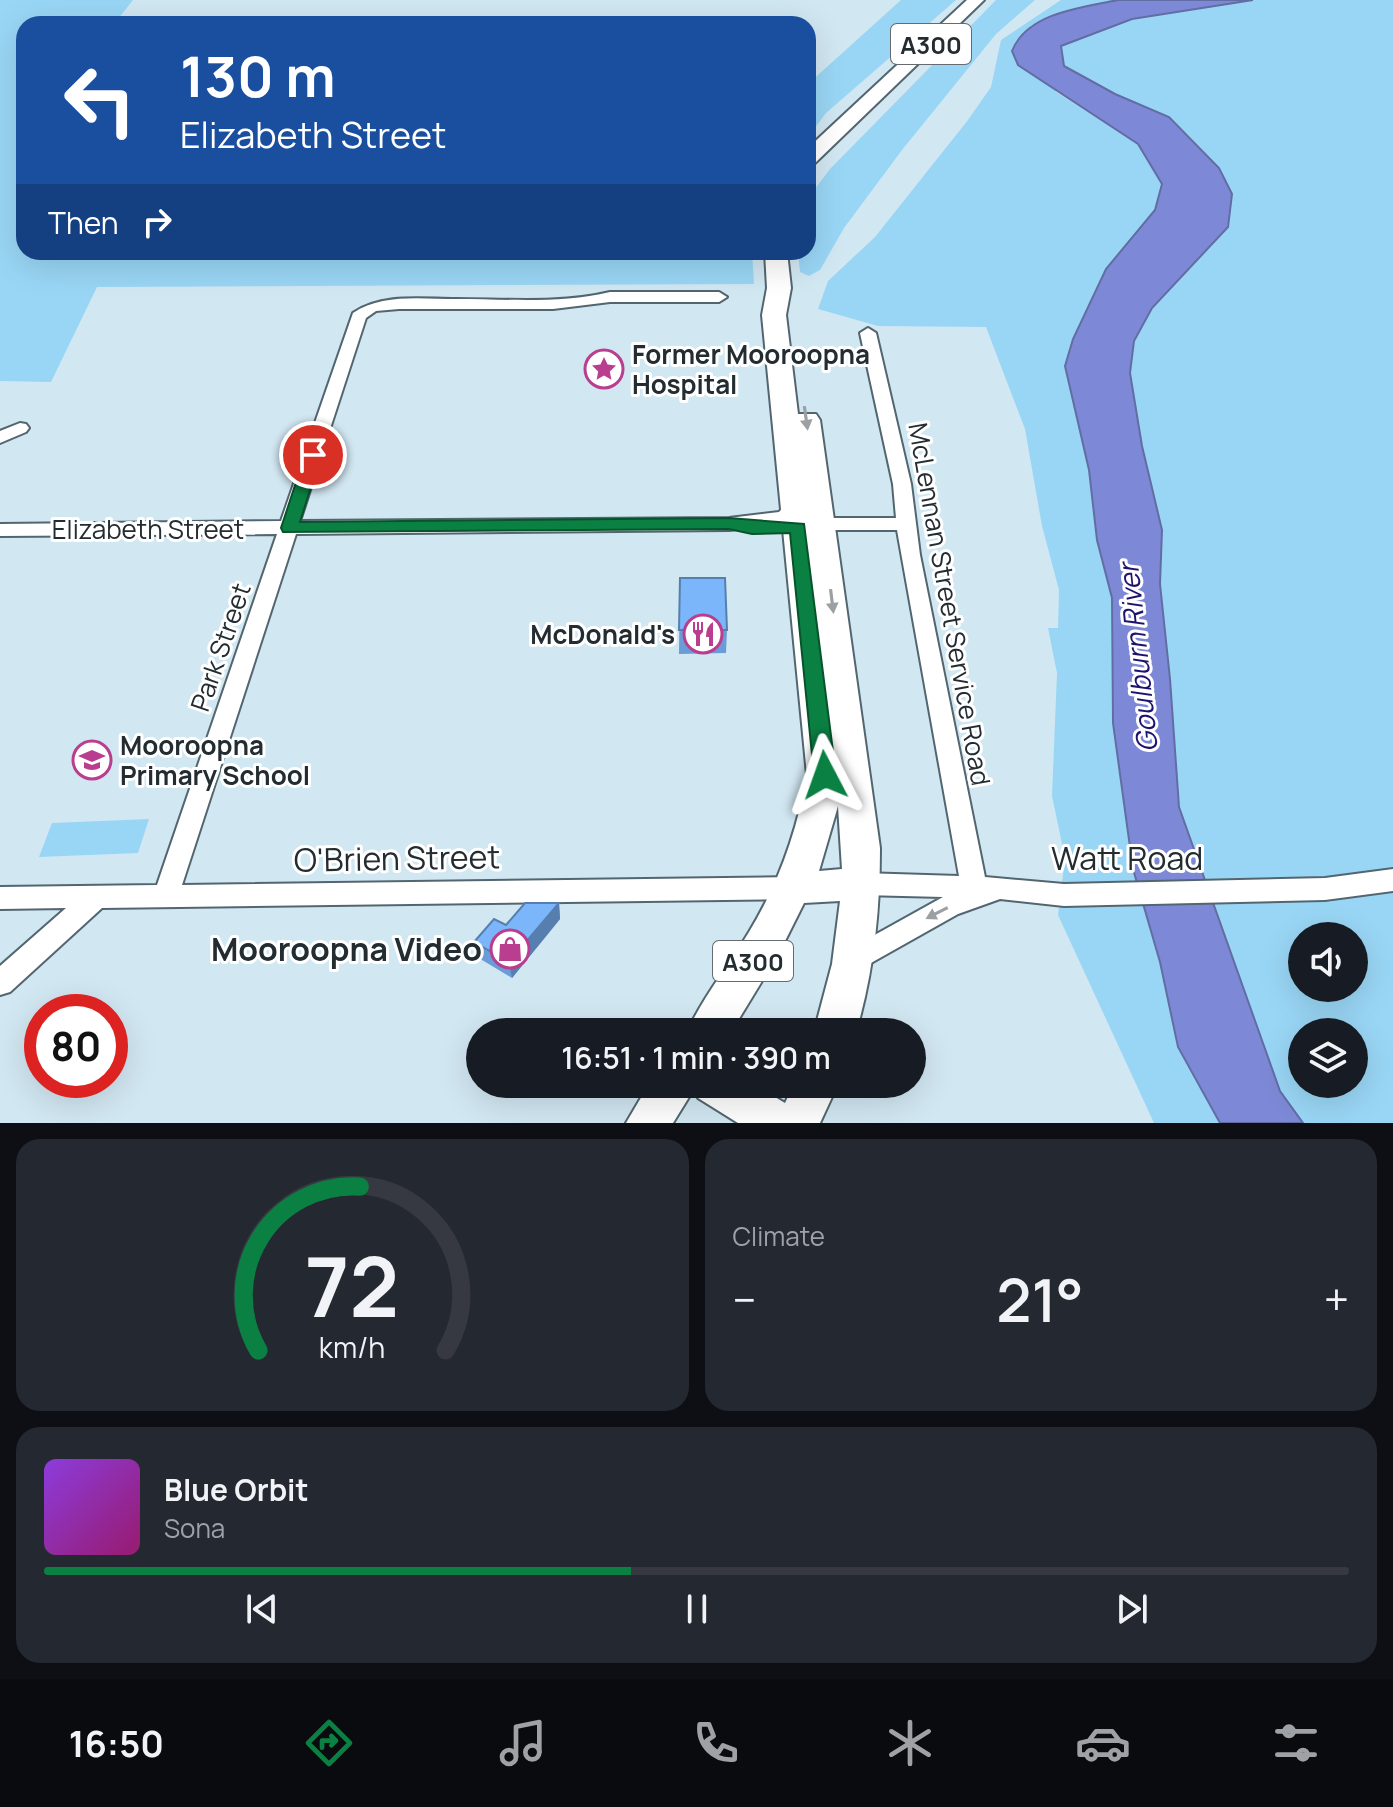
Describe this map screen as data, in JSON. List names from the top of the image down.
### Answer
{
  "streets": {
    "highway": ["A300"],
    "street": [
      "Elizabeth Street",
      "McLennan Street Service Road",
      "Park Street",
      "O'Brien Street",
      "Watt Road"
    ]
  },
  "crossings": [
    ["A300", "Elizabeth Street"],
    ["A300", "O'Brien Street"],
    ["A300", "Watt Road"],
    ["Elizabeth Street", "McLennan Street Service Road"],
    ["Elizabeth Street", "Park Street"],
    ["McLennan Street Service Road", "Watt Road"],
    ["Park Street", "O'Brien Street"]
  ],
  "water": ["Goulburn River"],
  "places": {
    "place": ["Former Mooroopna Hospital"],
    "restaurant": ["McDonald's"],
    "school or university": ["Mooroopna Primary School"],
    "shop": ["Mooroopna Video"]
  },
  "page": {
    "turn": ["130 m", "Elizabeth Street"],
    "then": "Then",
    "limit": "80",
    "trip": "16:51 · 1 min · 390 m",
    "tile": "Climate",
    "heat": ["−", "21°", "+"],
    "song": ["Blue Orbit", "Sona"],
    "tabs": "16:50",
    "gauge": ["72", "km/h"]
  }
}
